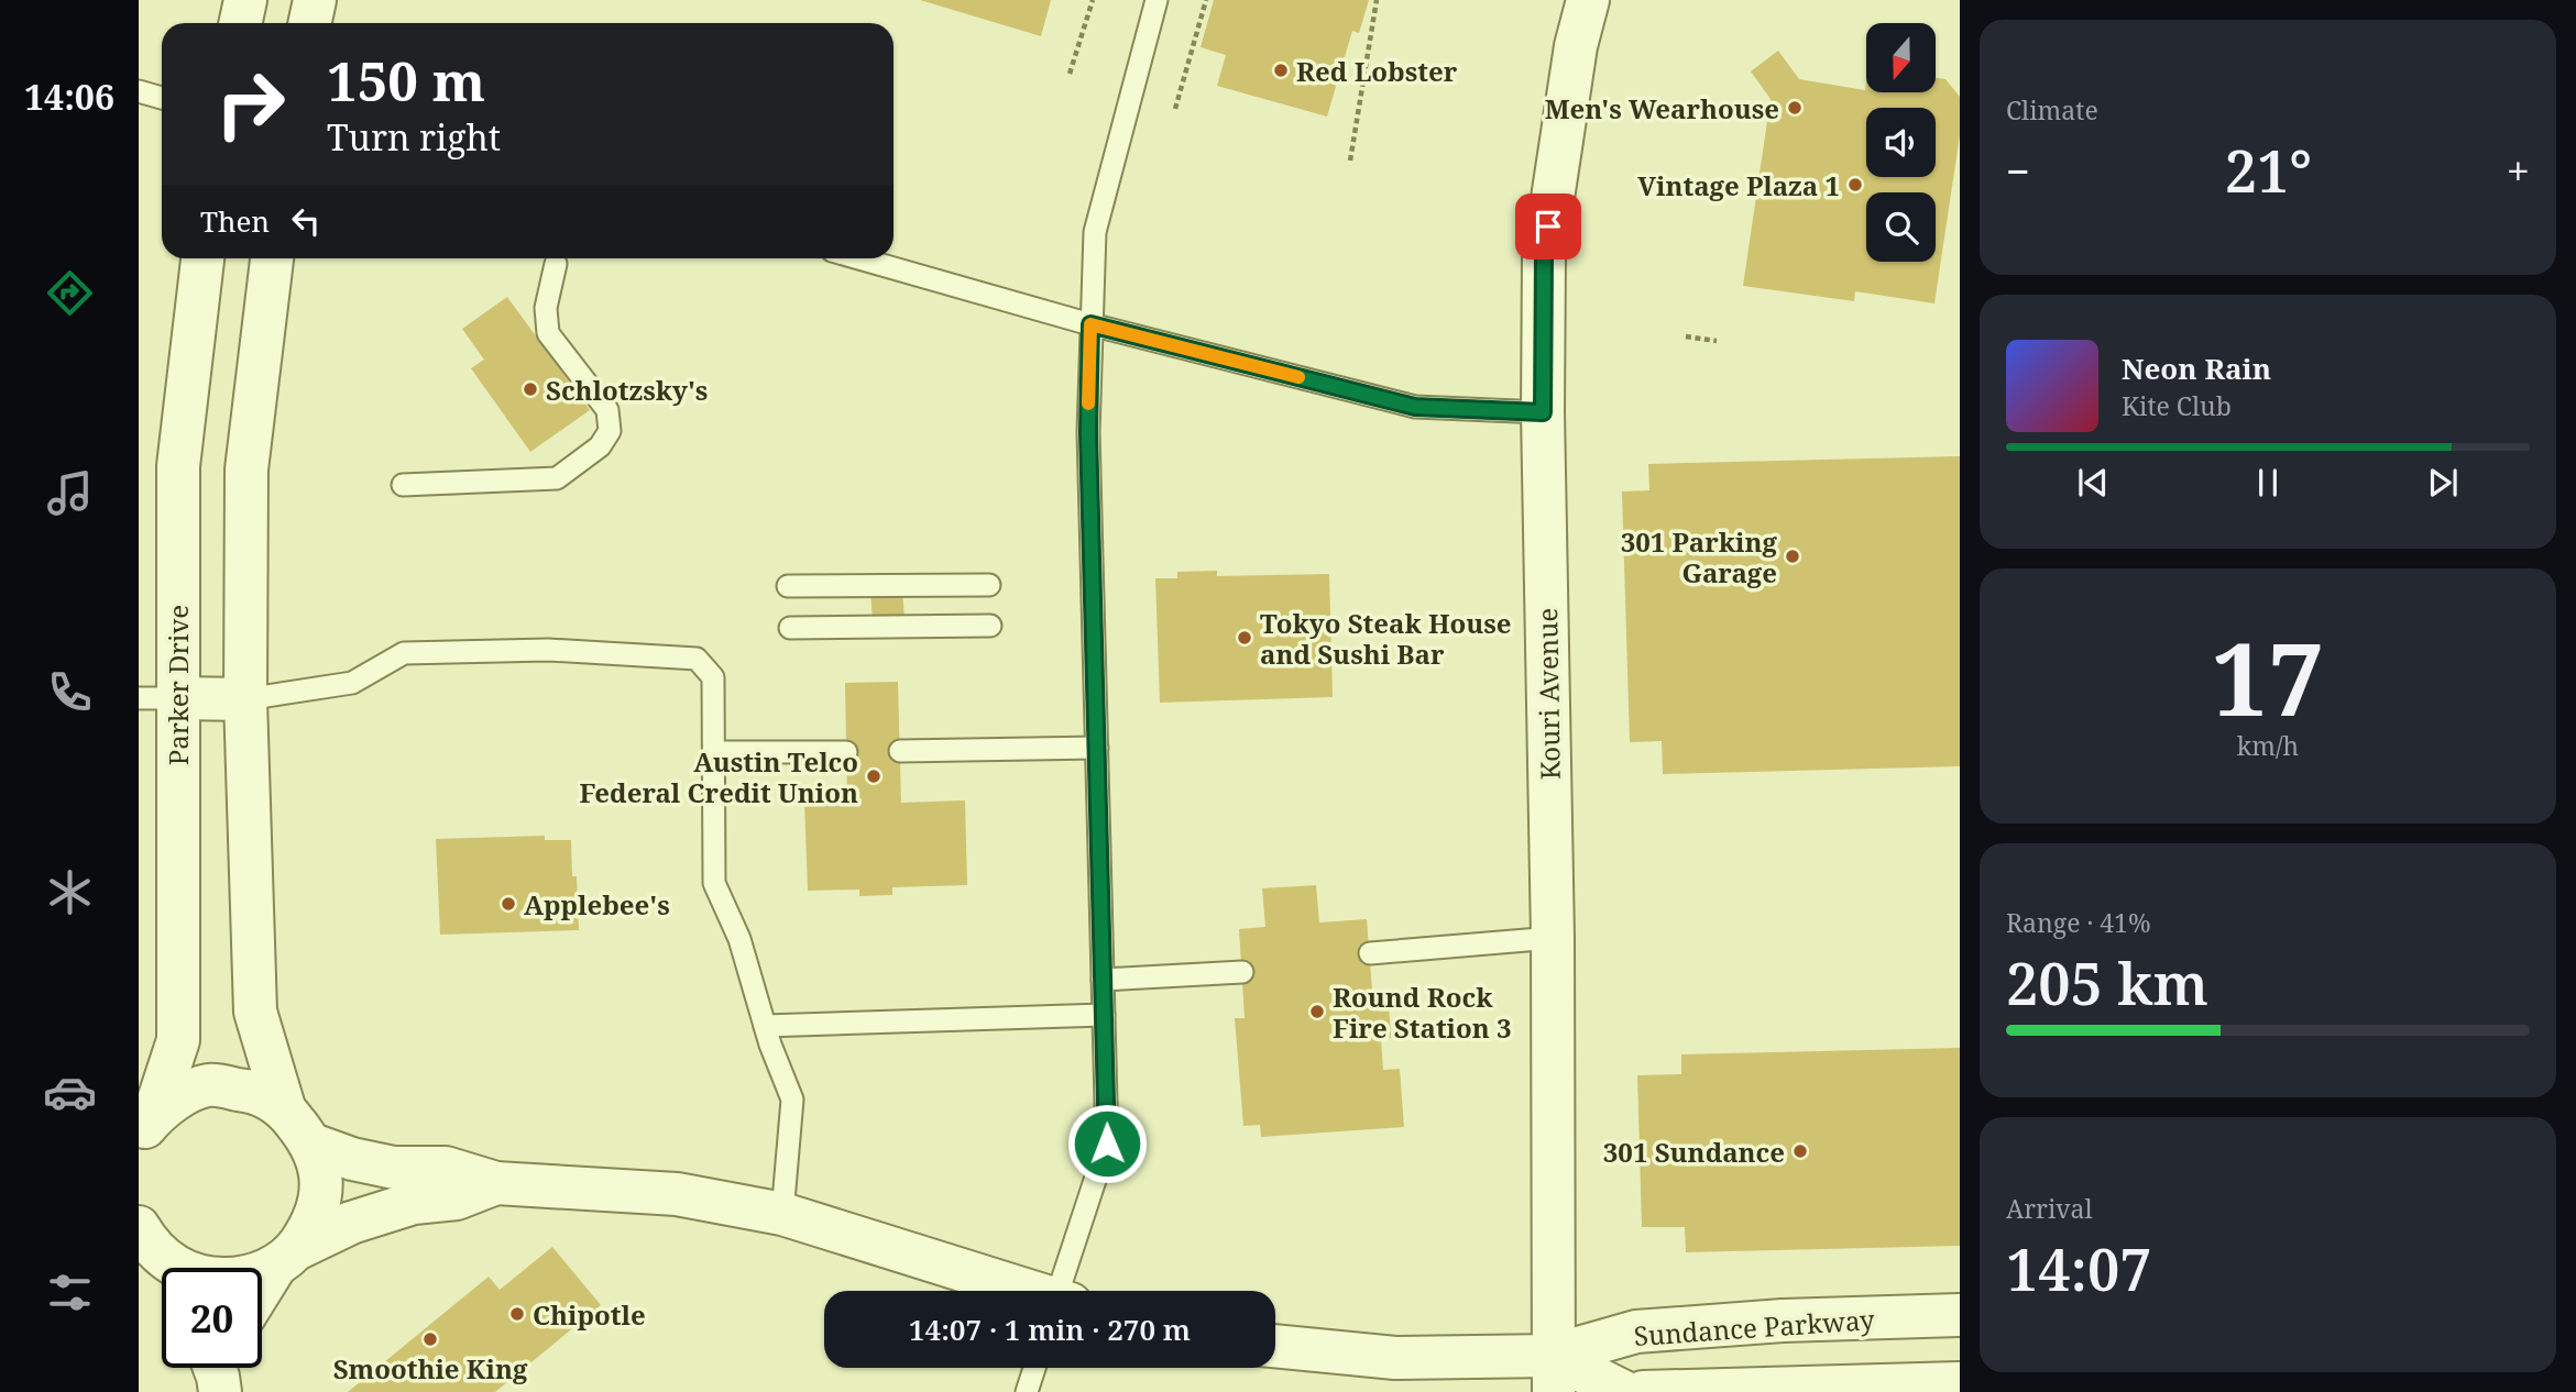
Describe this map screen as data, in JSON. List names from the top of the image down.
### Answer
{
  "streets": {
    "street": ["Parker Drive", "Kouri Avenue", "Sundance Parkway"]
  },
  "crossings": [
    ["Kouri Avenue", "Sundance Parkway"]
  ],
  "places": [
    "Red Lobster",
    "Men's Wearhouse",
    "Vintage Plaza 1",
    "Schlotzsky's",
    "301 Parking Garage",
    "Tokyo Steak House and Sushi Bar",
    "Austin Telco Federal Credit Union",
    "Applebee's",
    "Round Rock Fire Station 3",
    "301 Sundance",
    "Chipotle",
    "Smoothie King"
  ],
  "north": "bottom",
  "page": {
    "tabs": "14:06",
    "tile": [
      "Climate",
      ["17", "km/h"],
      ["Range · 41%", "205 km"],
      ["Arrival", "14:07"]
    ],
    "turn": ["150 m", "Turn right"],
    "heat": ["−", "21°", "+"],
    "then": "Then",
    "song": ["Neon Rain", "Kite Club"],
    "limit": "20",
    "trip": "14:07 · 1 min · 270 m"
  }
}
